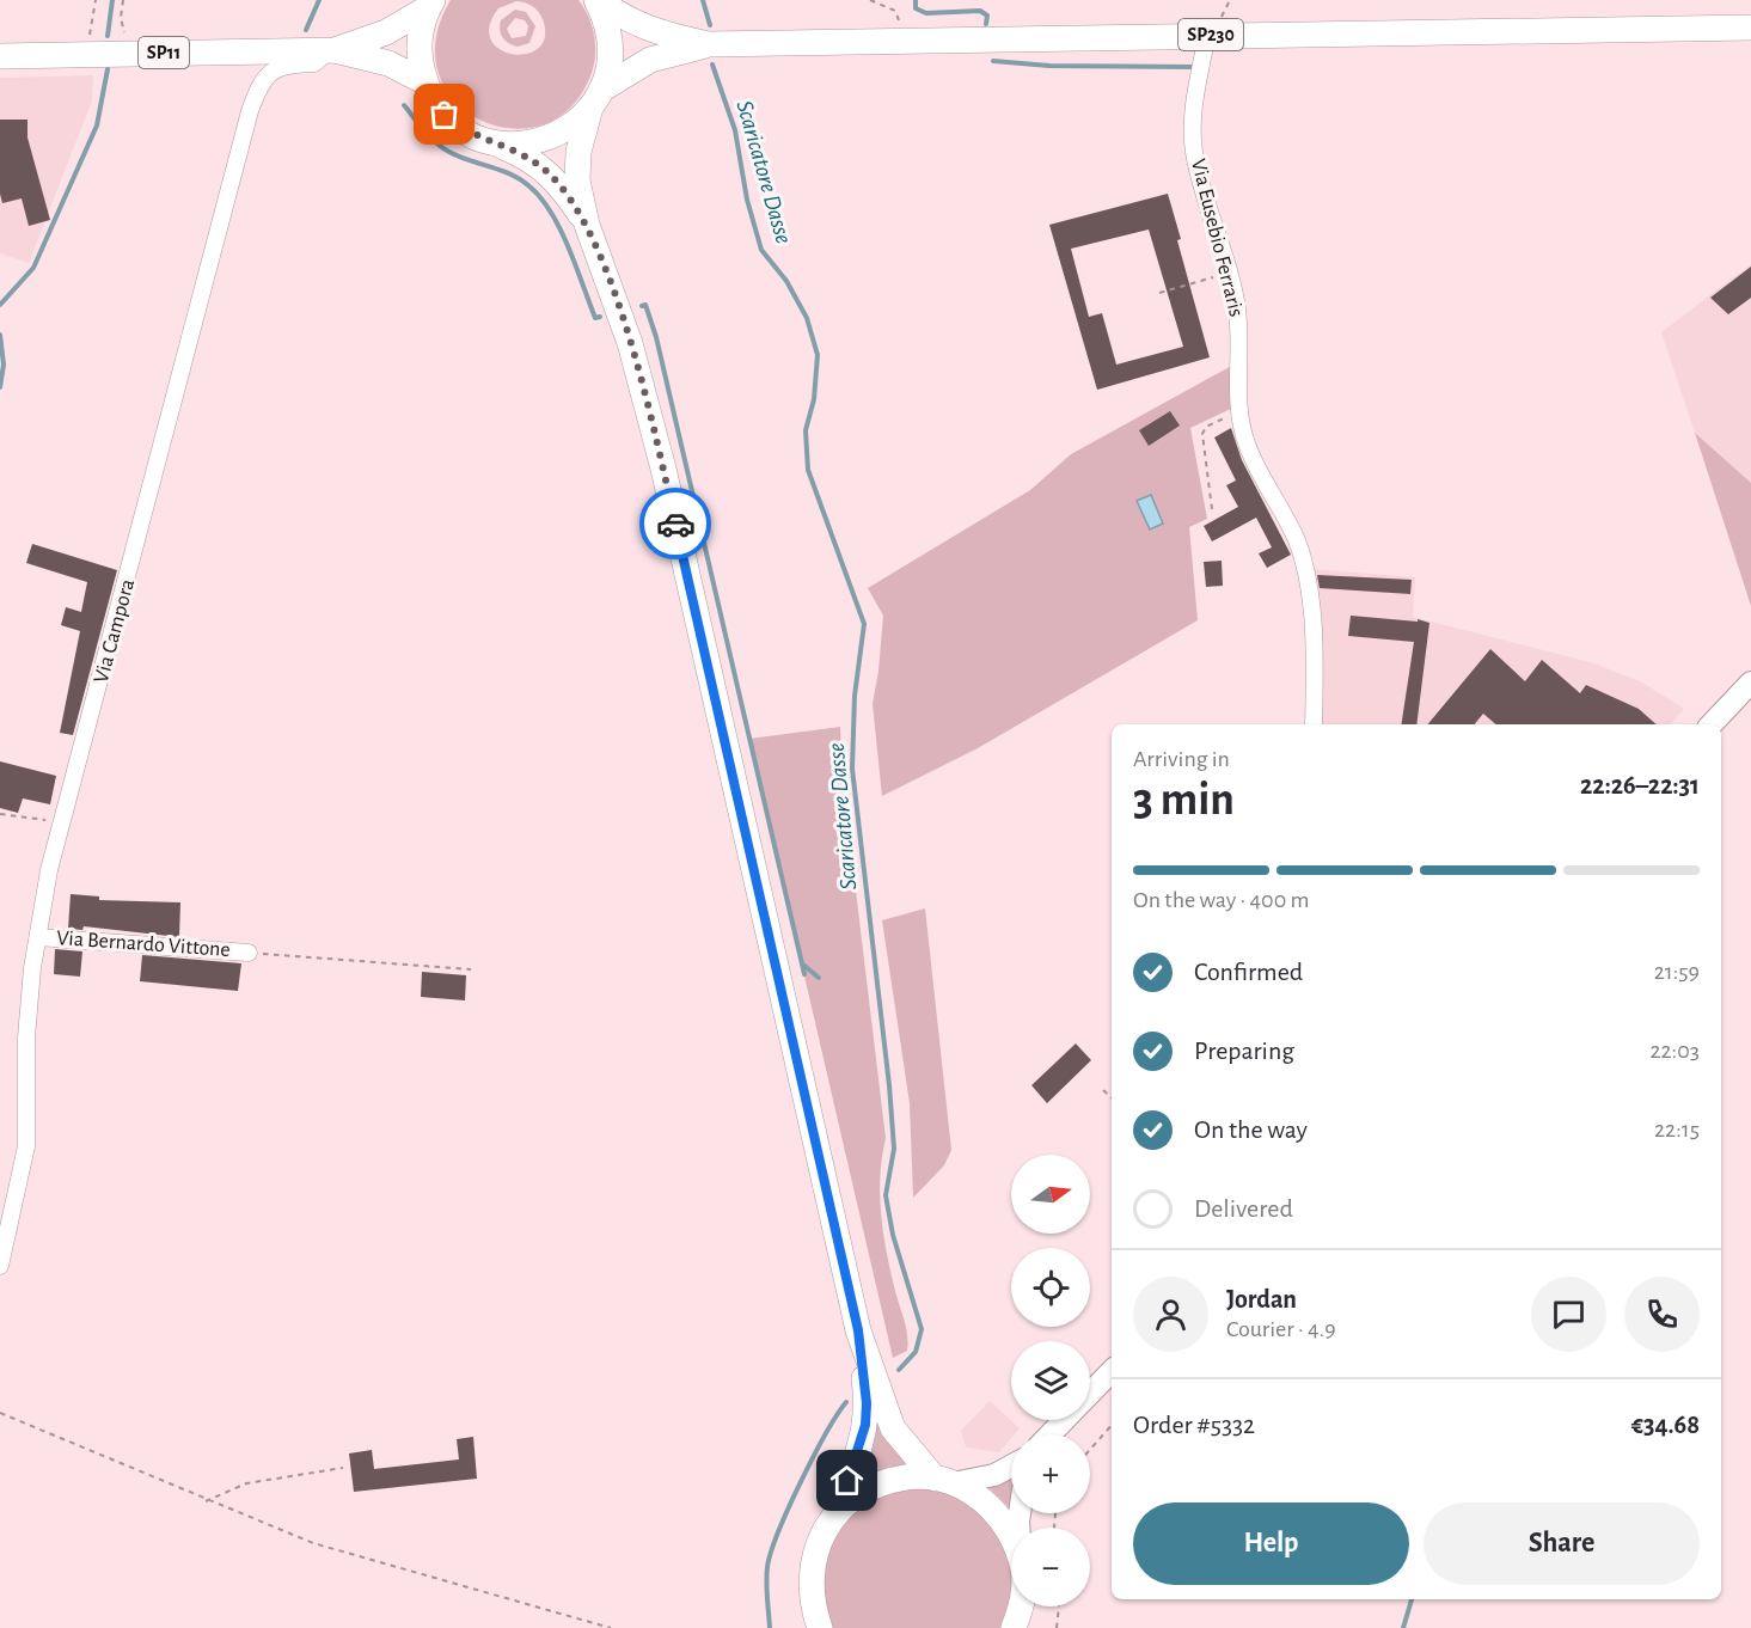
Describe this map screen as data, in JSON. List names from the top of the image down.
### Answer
{
  "streets": {
    "main road": ["SP230", "SP11"],
    "street": ["Via Eusebio Ferraris", "Via Campora", "Via Bernardo Vittone"]
  },
  "crossings": [
    ["SP230", "SP11"],
    ["SP230", "Via Eusebio Ferraris"],
    ["SP11", "Via Campora"],
    ["Via Campora", "Via Bernardo Vittone"]
  ],
  "water": ["Scaricatore Dasse"],
  "north": "right",
  "page": {
    "heading": ["3 min", "Arriving in", "22:26–22:31"],
    "panel": [
      "Jordan",
      "Courier · 4.9",
      "Order #5332",
      "€34.68"
    ],
    "bar": "On the way · 400 m",
    "list": [
      ["Confirmed", "21:59"],
      ["Preparing", "22:03"],
      ["On the way", "22:15"],
      "Delivered"
    ],
    "map_buttons": ["+", "−"],
    "buttons": ["Help", "Share"]
  }
}
